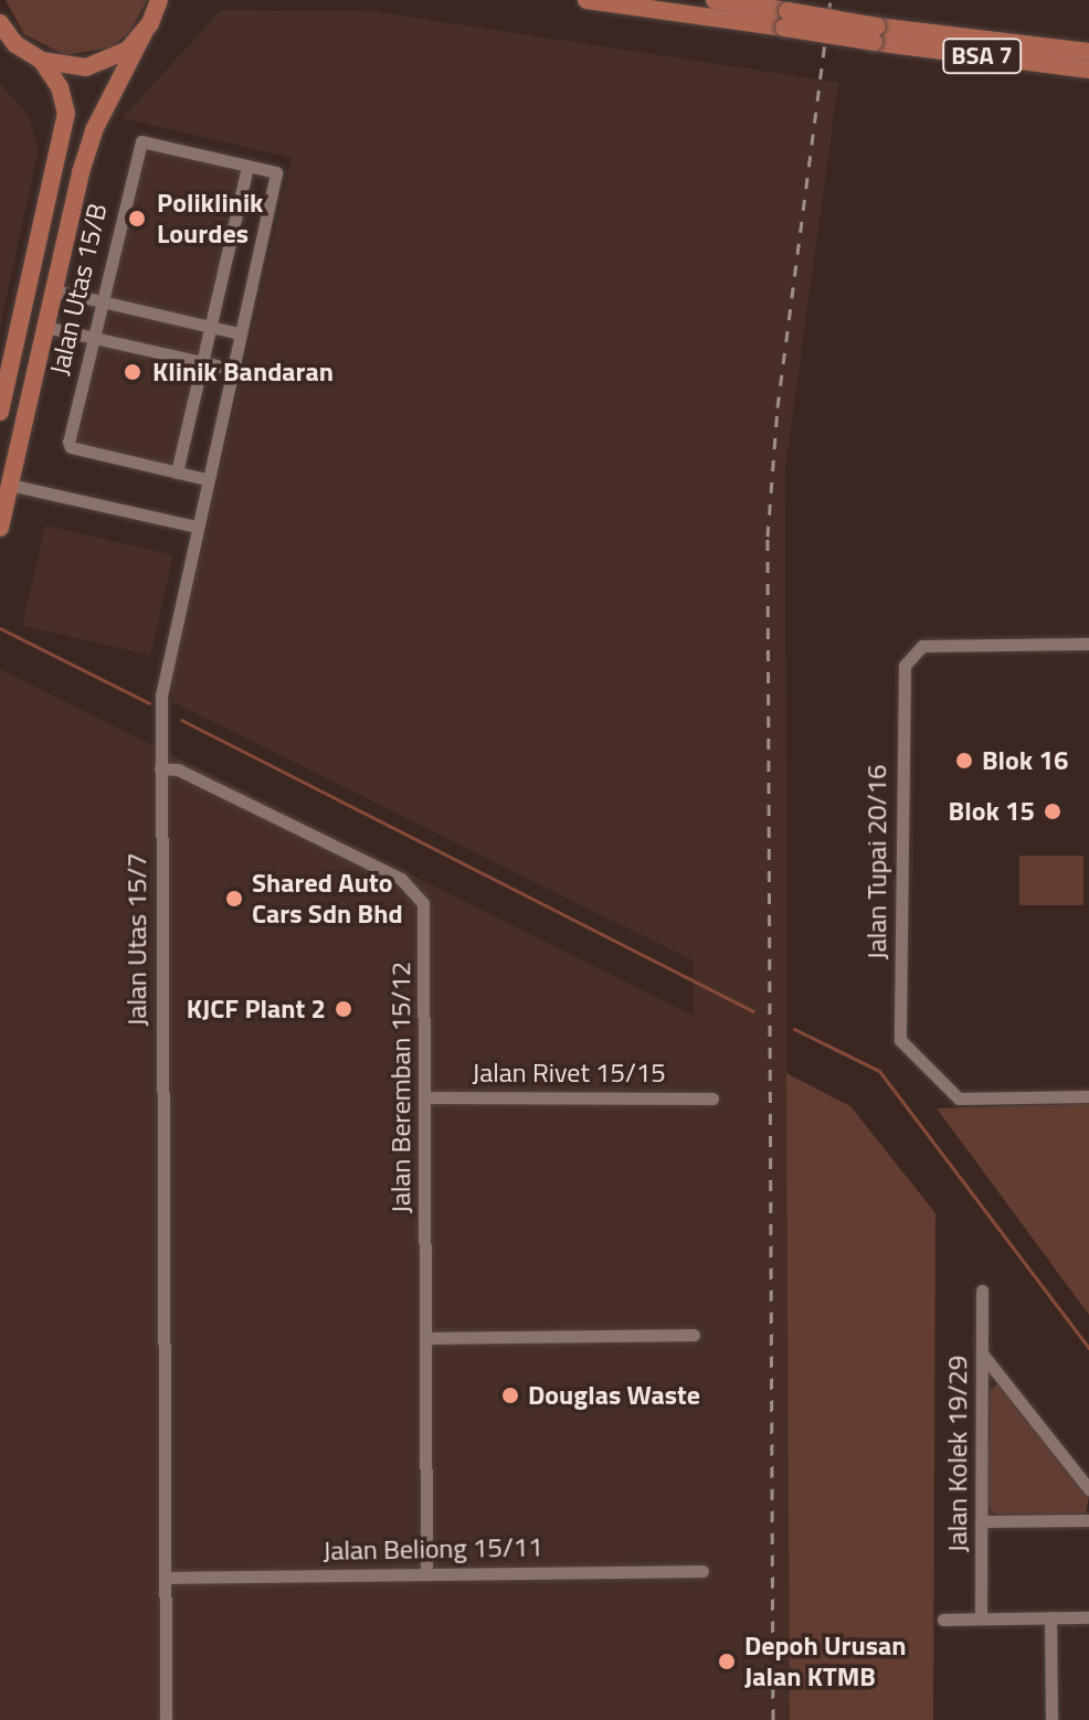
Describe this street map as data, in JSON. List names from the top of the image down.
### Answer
{
  "streets": {
    "main road": ["BSA 7"],
    "street": [
      "Jalan Utas 15/B",
      "Jalan Tupai 20/16",
      "Jalan Utas 15/7",
      "Jalan Rivet 15/15",
      "Jalan Beremban 15/12",
      "Jalan Kolek 19/29",
      "Jalan Beliong 15/11"
    ]
  },
  "crossings": [
    ["Jalan Utas 15/B", "Jalan Utas 15/7"],
    ["Jalan Utas 15/7", "Jalan Beremban 15/12"],
    ["Jalan Utas 15/7", "Jalan Beliong 15/11"],
    ["Jalan Rivet 15/15", "Jalan Beremban 15/12"],
    ["Jalan Beremban 15/12", "Jalan Beliong 15/11"]
  ],
  "places": [
    "Poliklinik Lourdes",
    "Klinik Bandaran",
    "Blok 16",
    "Blok 15",
    "Shared Auto Cars Sdn Bhd",
    "KJCF Plant 2",
    "Douglas Waste",
    "Depoh Urusan Jalan KTMB"
  ]
}
